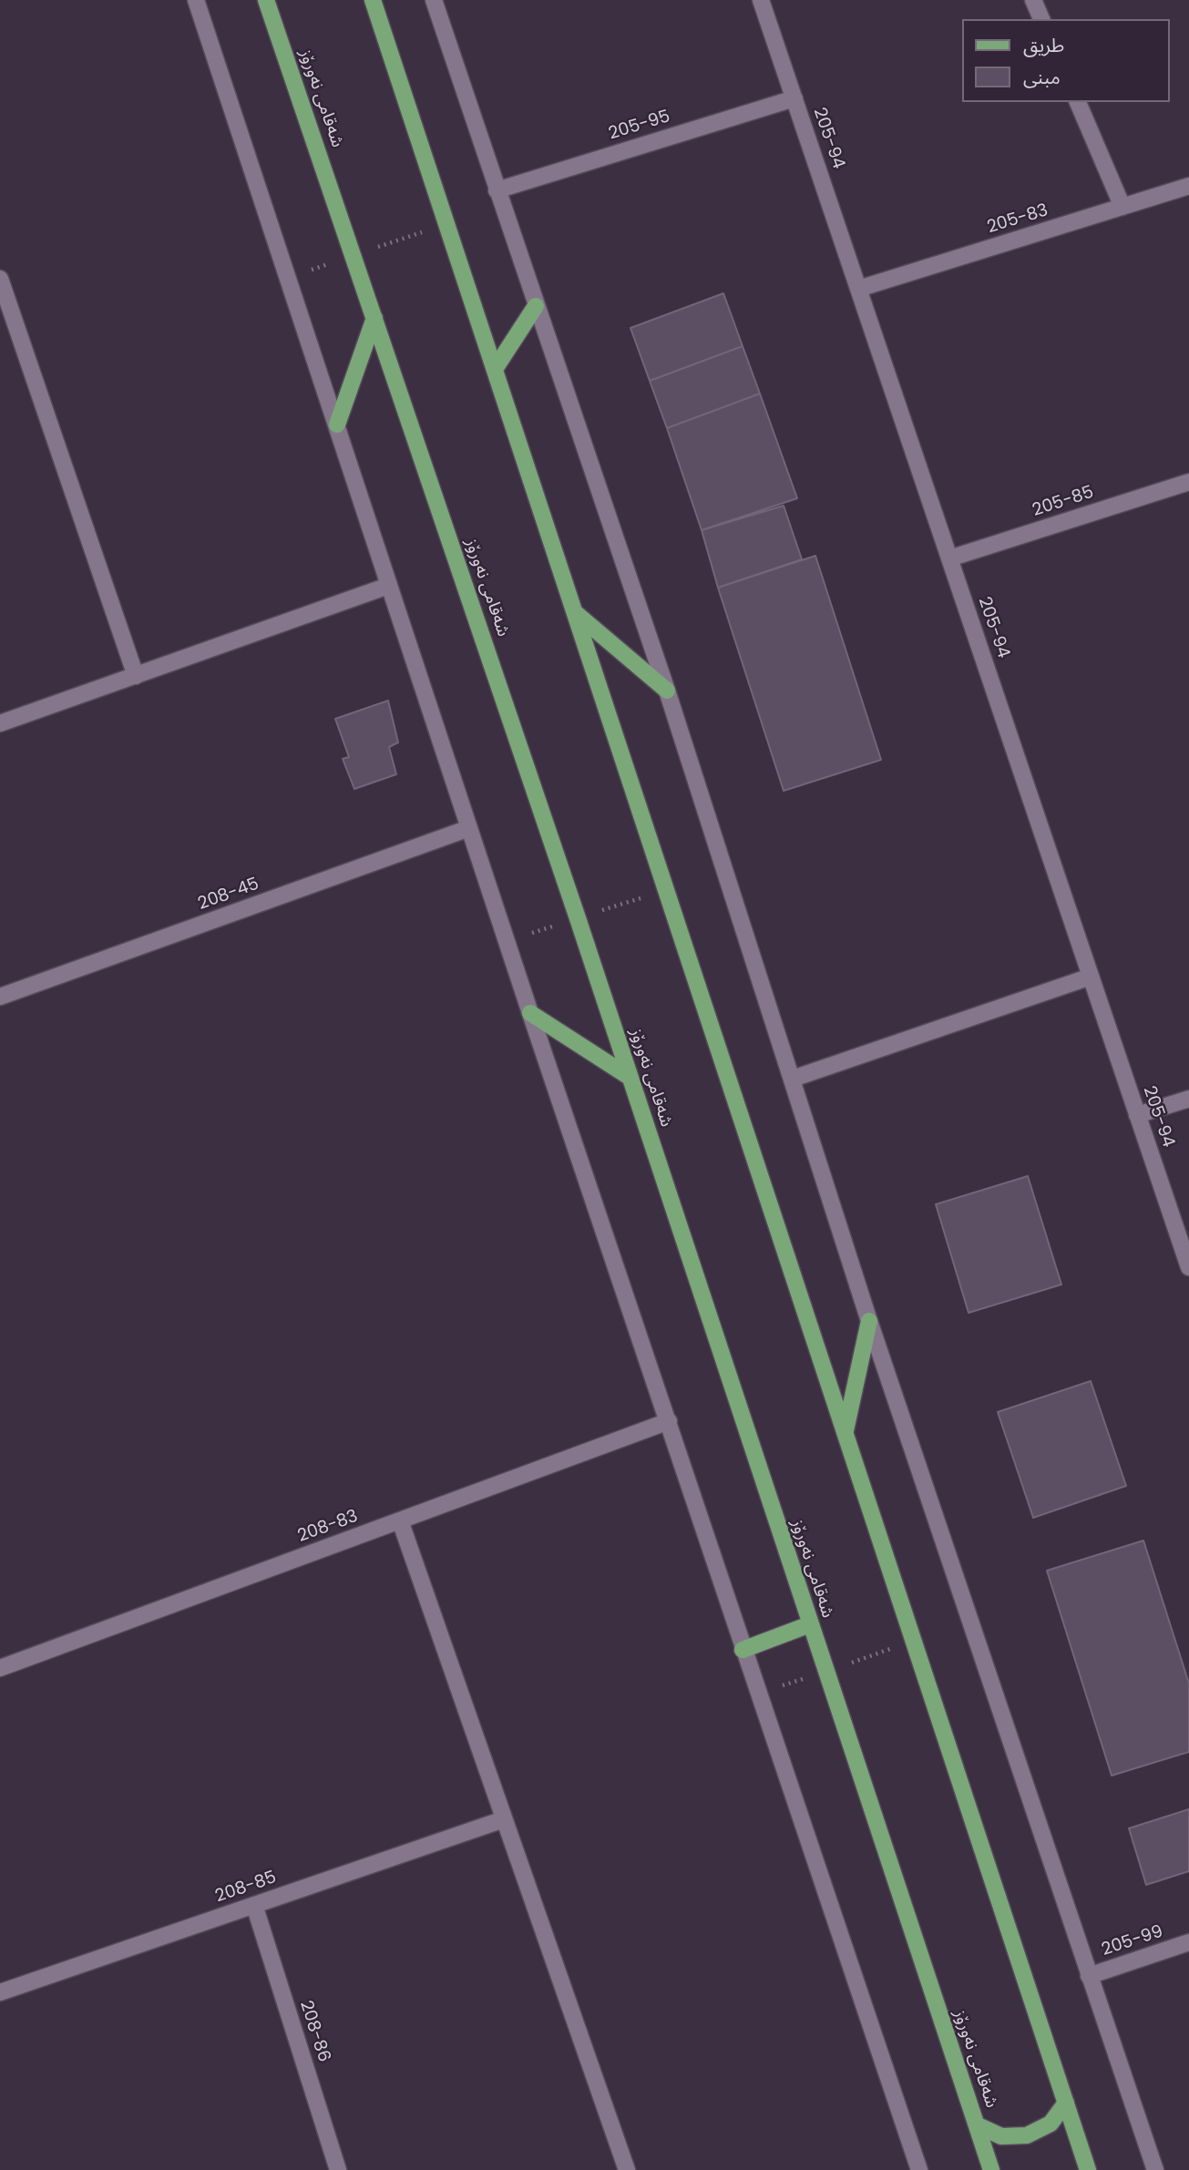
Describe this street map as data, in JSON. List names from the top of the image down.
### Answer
{
  "streets": {
    "main road": ["شەقامی نەورۆز"],
    "street": [
      "205-95",
      "205-94",
      "205-83",
      "205-85",
      "208-45",
      "208-83",
      "208-85",
      "205-99",
      "208-86"
    ]
  },
  "crossings": [
    ["205-95", "205-94"],
    ["205-94", "205-83"],
    ["205-94", "205-85"],
    ["208-85", "208-86"]
  ],
  "legend": ["طريق", "مبنى"]
}
